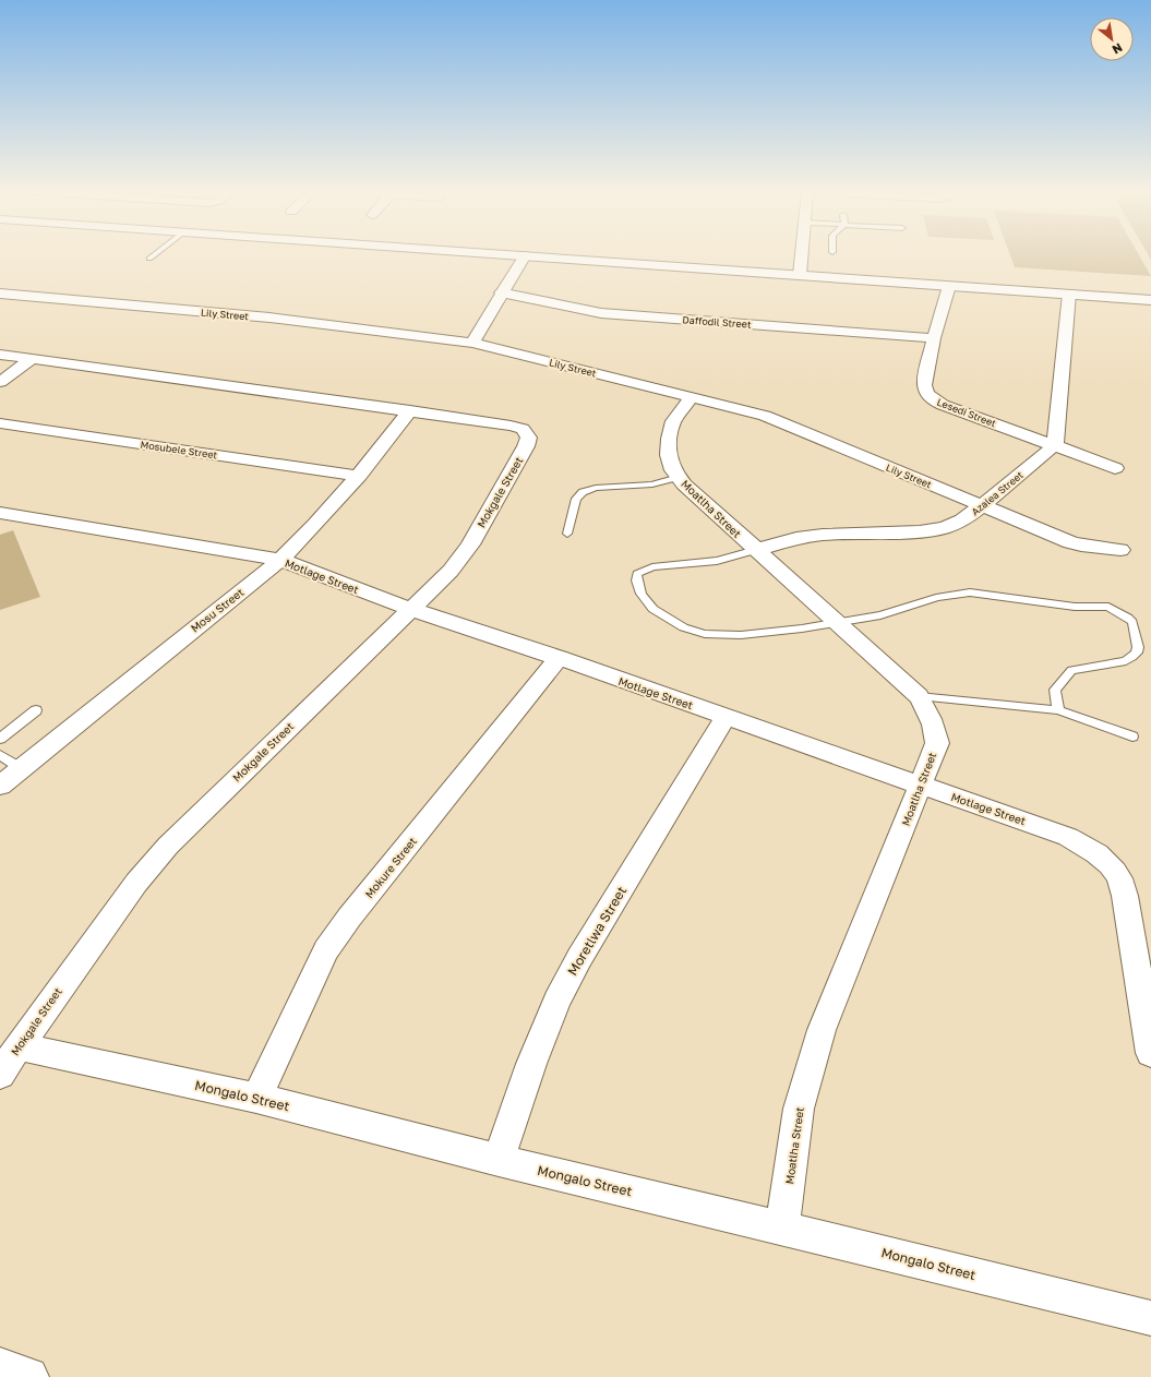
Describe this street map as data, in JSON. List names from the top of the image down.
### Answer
{
  "streets": {
    "street": [
      "Lily Street",
      "Daffodil Street",
      "Lesedi Street",
      "Mosubele Street",
      "Mokgale Street",
      "Azalea Street",
      "Moatlha Street",
      "Motlage Street",
      "Mosu Street",
      "Mokure Street",
      "Moretlwa Street",
      "Mongalo Street"
    ]
  },
  "crossings": [
    ["Lily Street", "Azalea Street"],
    ["Lily Street", "Moatlha Street"],
    ["Daffodil Street", "Lesedi Street"],
    ["Lesedi Street", "Azalea Street"],
    ["Mosubele Street", "Mosu Street"],
    ["Mokgale Street", "Motlage Street"],
    ["Mokgale Street", "Mosu Street"],
    ["Mokgale Street", "Mongalo Street"],
    ["Azalea Street", "Moatlha Street"],
    ["Moatlha Street", "Motlage Street"],
    ["Moatlha Street", "Mongalo Street"],
    ["Motlage Street", "Mosu Street"],
    ["Motlage Street", "Mokure Street"],
    ["Motlage Street", "Moretlwa Street"],
    ["Mokure Street", "Mongalo Street"],
    ["Moretlwa Street", "Mongalo Street"]
  ],
  "north": "bottom right"
}
